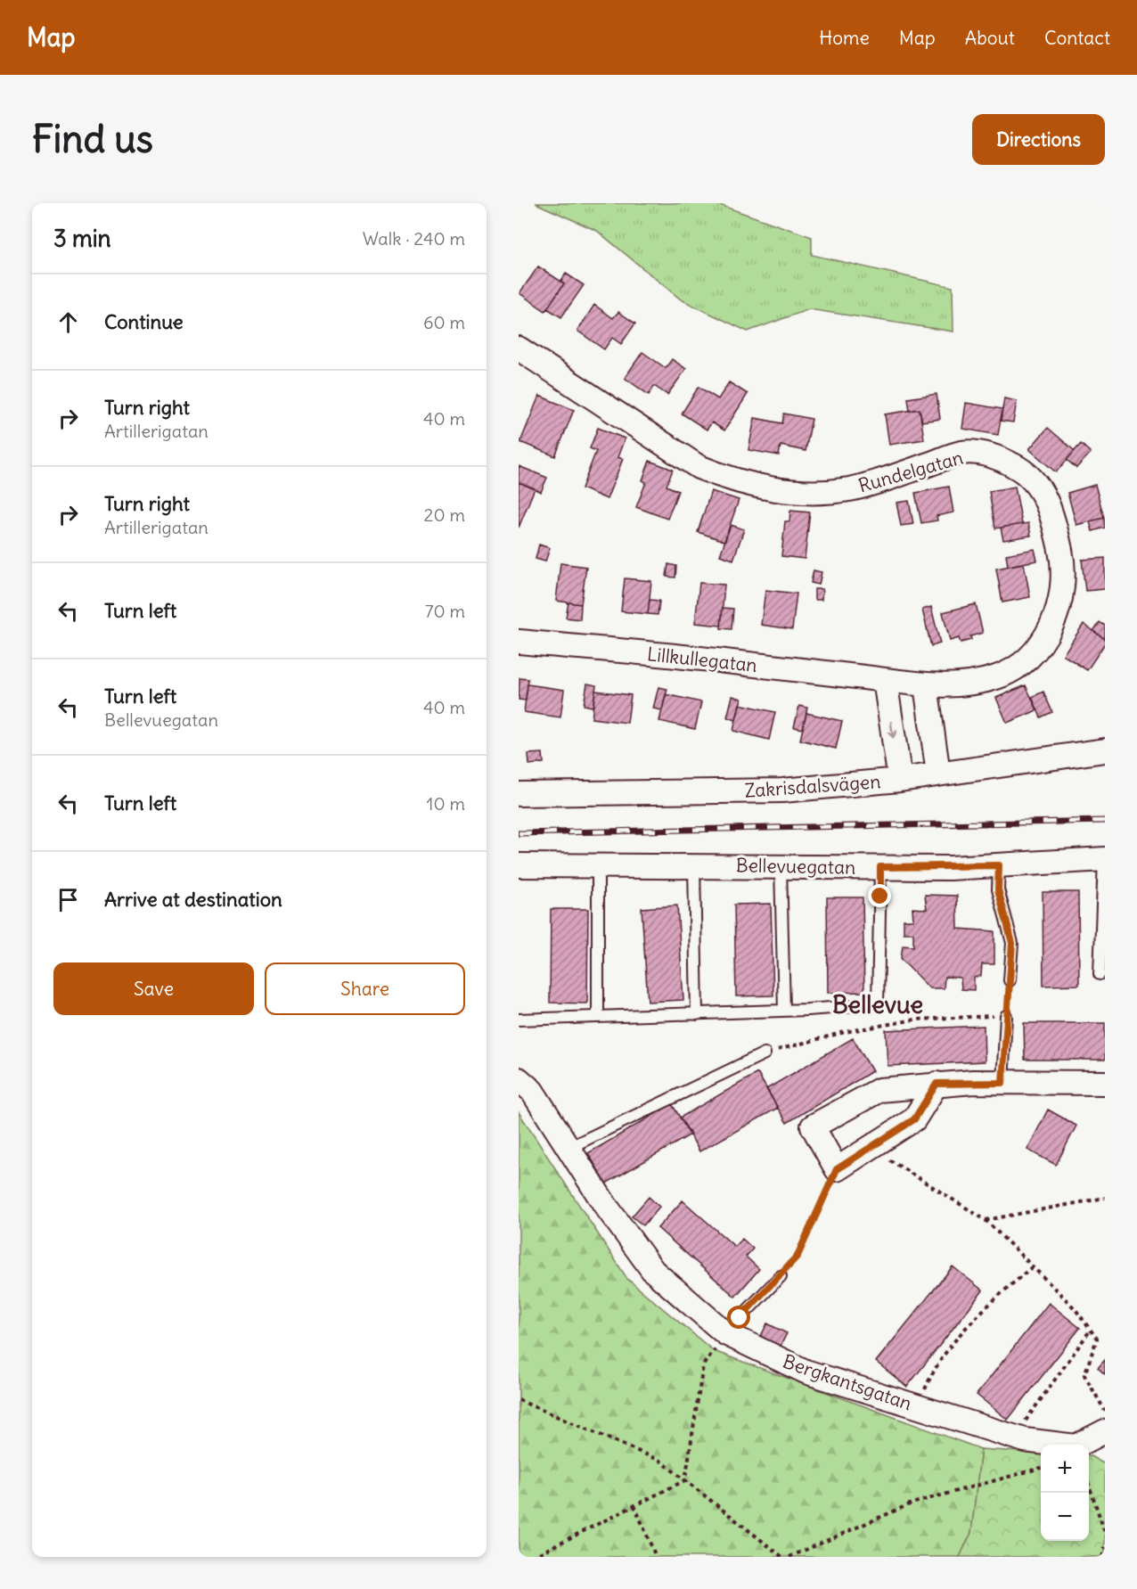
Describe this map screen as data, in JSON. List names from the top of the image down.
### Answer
{
  "streets": {
    "street": [
      "Rundelgatan",
      "Lillkullegatan",
      "Zakrisdalsvägen",
      "Bellevuegatan",
      "Bergkantsgatan"
    ]
  },
  "crossings": [
    ["Rundelgatan", "Lillkullegatan"]
  ],
  "districts": ["Bellevue"],
  "page": {
    "header": "Map",
    "nav": [
      "Home",
      "Map",
      "About",
      "Contact"
    ],
    "buttons": [
      "Directions",
      ["Save", "Share"]
    ],
    "title": "Find us",
    "heading": ["3 min", "Walk · 240 m"],
    "list": [
      ["Continue", "60 m"],
      ["Turn right", "Artillerigatan", "40 m"],
      ["Turn right", "Artillerigatan", "20 m"],
      ["Turn left", "70 m"],
      ["Turn left", "Bellevuegatan", "40 m"],
      ["Turn left", "10 m"],
      "Arrive at destination"
    ],
    "map_buttons": ["+", "−"]
  }
}
